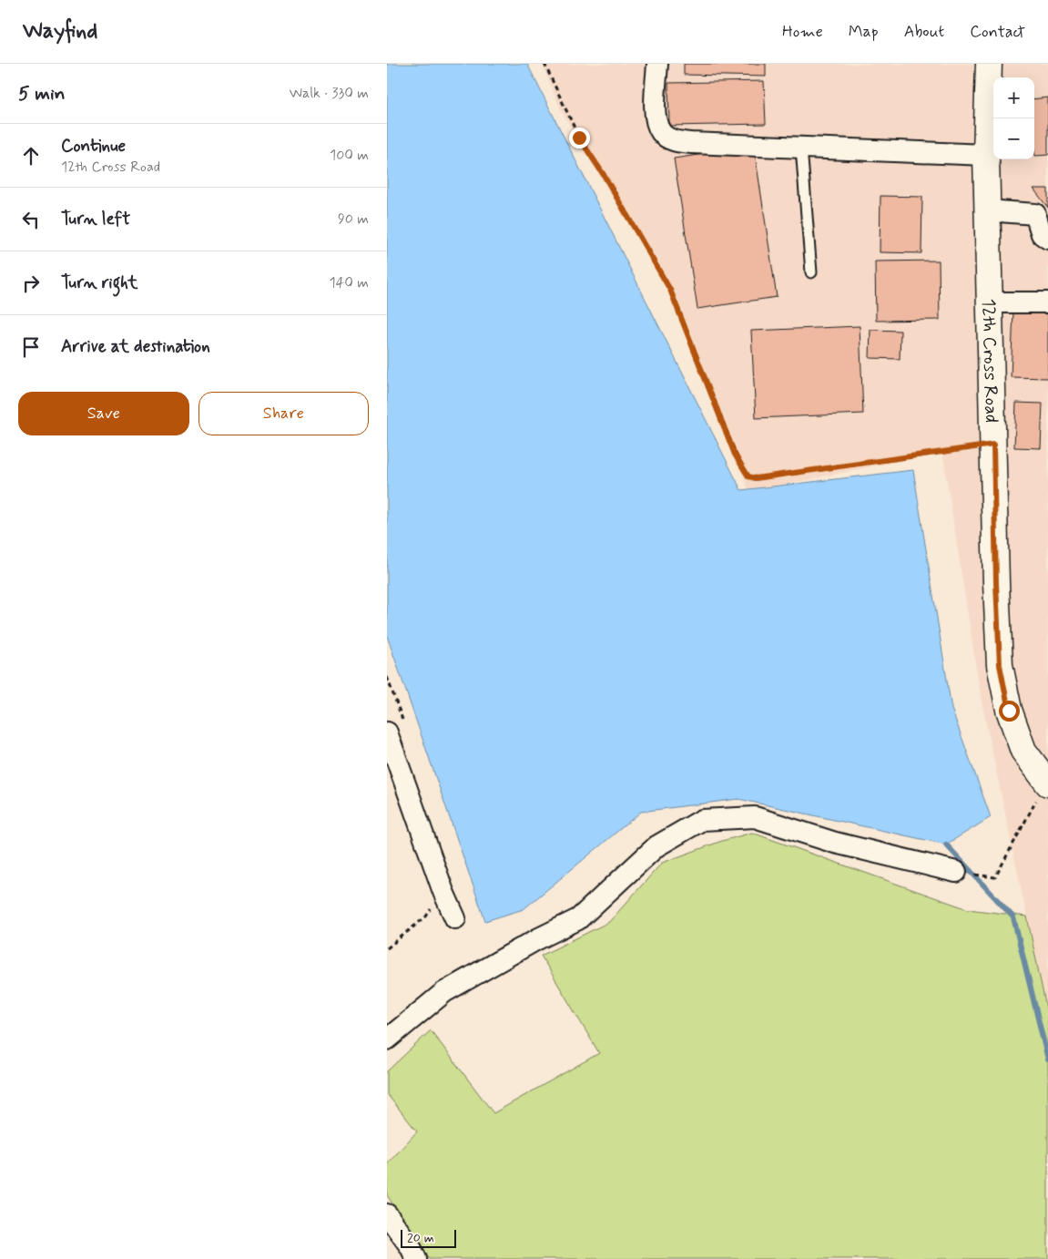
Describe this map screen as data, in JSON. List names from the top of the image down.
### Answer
{
  "streets": {
    "street": ["12th Cross Road"]
  },
  "scale_bar": "20 m",
  "page": {
    "header": "Wayfind",
    "nav": [
      "Home",
      "Map",
      "About",
      "Contact"
    ],
    "heading": ["5 min", "Walk · 330 m"],
    "map_buttons": ["+", "−"],
    "list": [
      ["Continue", "12th Cross Road", "100 m"],
      ["Turn left", "90 m"],
      ["Turn right", "140 m"],
      "Arrive at destination"
    ],
    "buttons": ["Save", "Share"],
    "scale": "20 m"
  }
}
